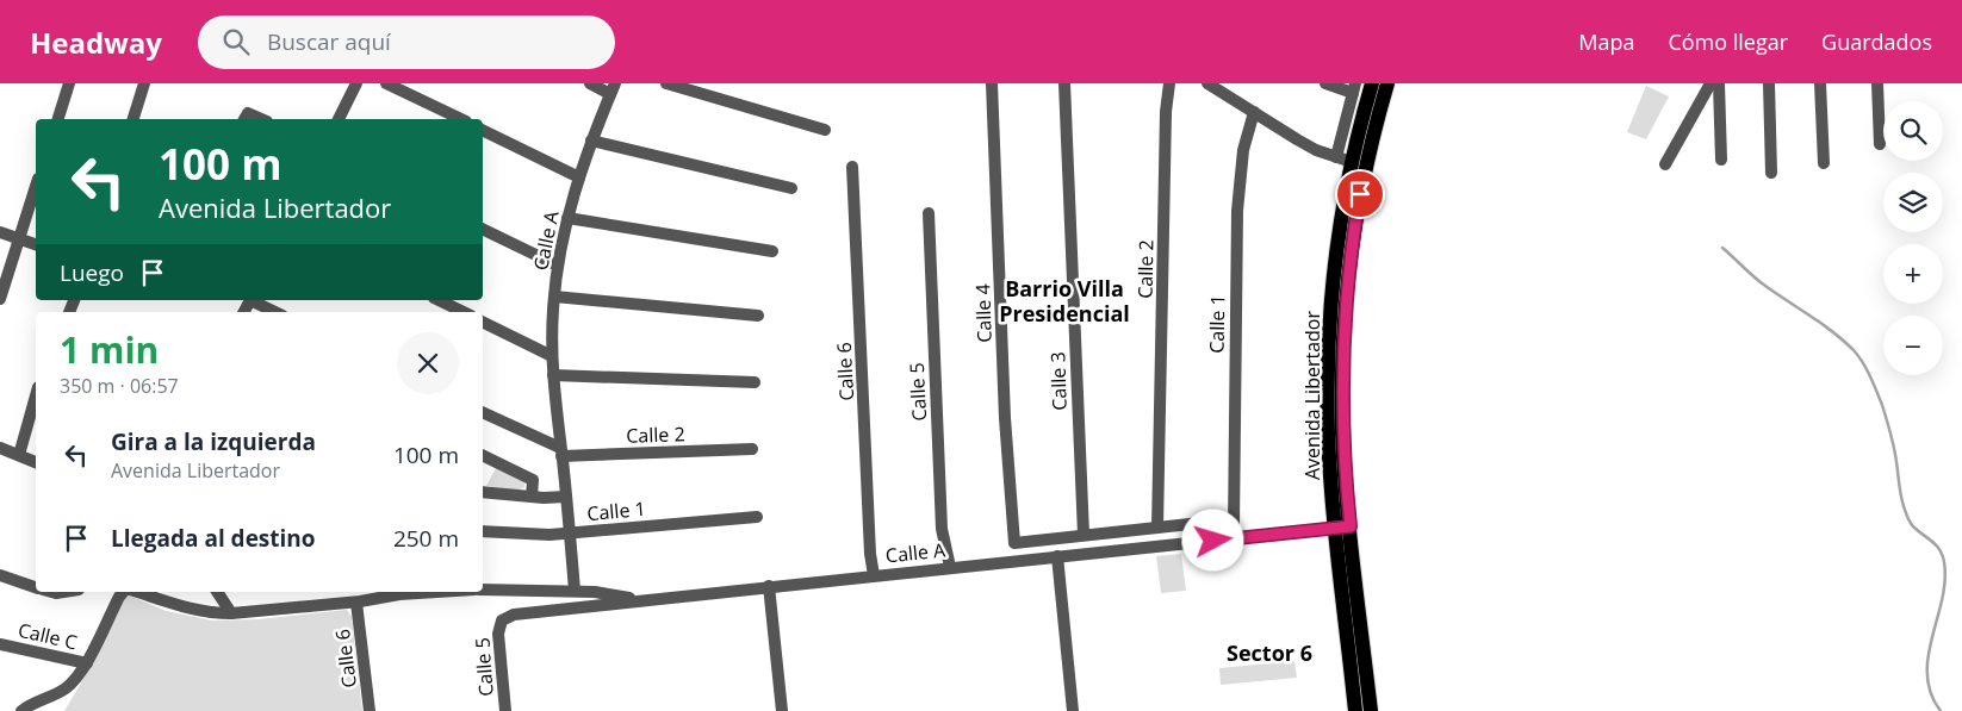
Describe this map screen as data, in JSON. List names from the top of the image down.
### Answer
{
  "streets": {
    "main road": ["Avenida Libertador"],
    "street": [
      "Calle A",
      "Calle 2",
      "Calle 4",
      "Calle 1",
      "Calle 6",
      "Calle 3",
      "Calle 5",
      "Calle C"
    ]
  },
  "crossings": [
    ["Calle A", "Calle 2"],
    ["Calle A", "Calle 1"],
    ["Calle A", "Calle 6"],
    ["Calle A", "Calle 5"],
    ["Calle A", "Avenida Libertador"]
  ],
  "districts": ["Barrio Villa Presidencial", "Sector 6"],
  "page": {
    "header": "Headway",
    "search": "Buscar aquí",
    "nav": ["Mapa", "Cómo llegar", "Guardados"],
    "map_buttons": ["+", "−"],
    "turn": ["100 m", "Avenida Libertador"],
    "then": "Luego",
    "heading": ["1 min", "350 m · 06:57"],
    "list": [
      {
        "name": "Gira a la izquierda",
        "note": "Avenida Libertador",
        "value": "100 m"
      },
      {
        "name": "Llegada al destino",
        "value": "250 m"
      }
    ]
  }
}
